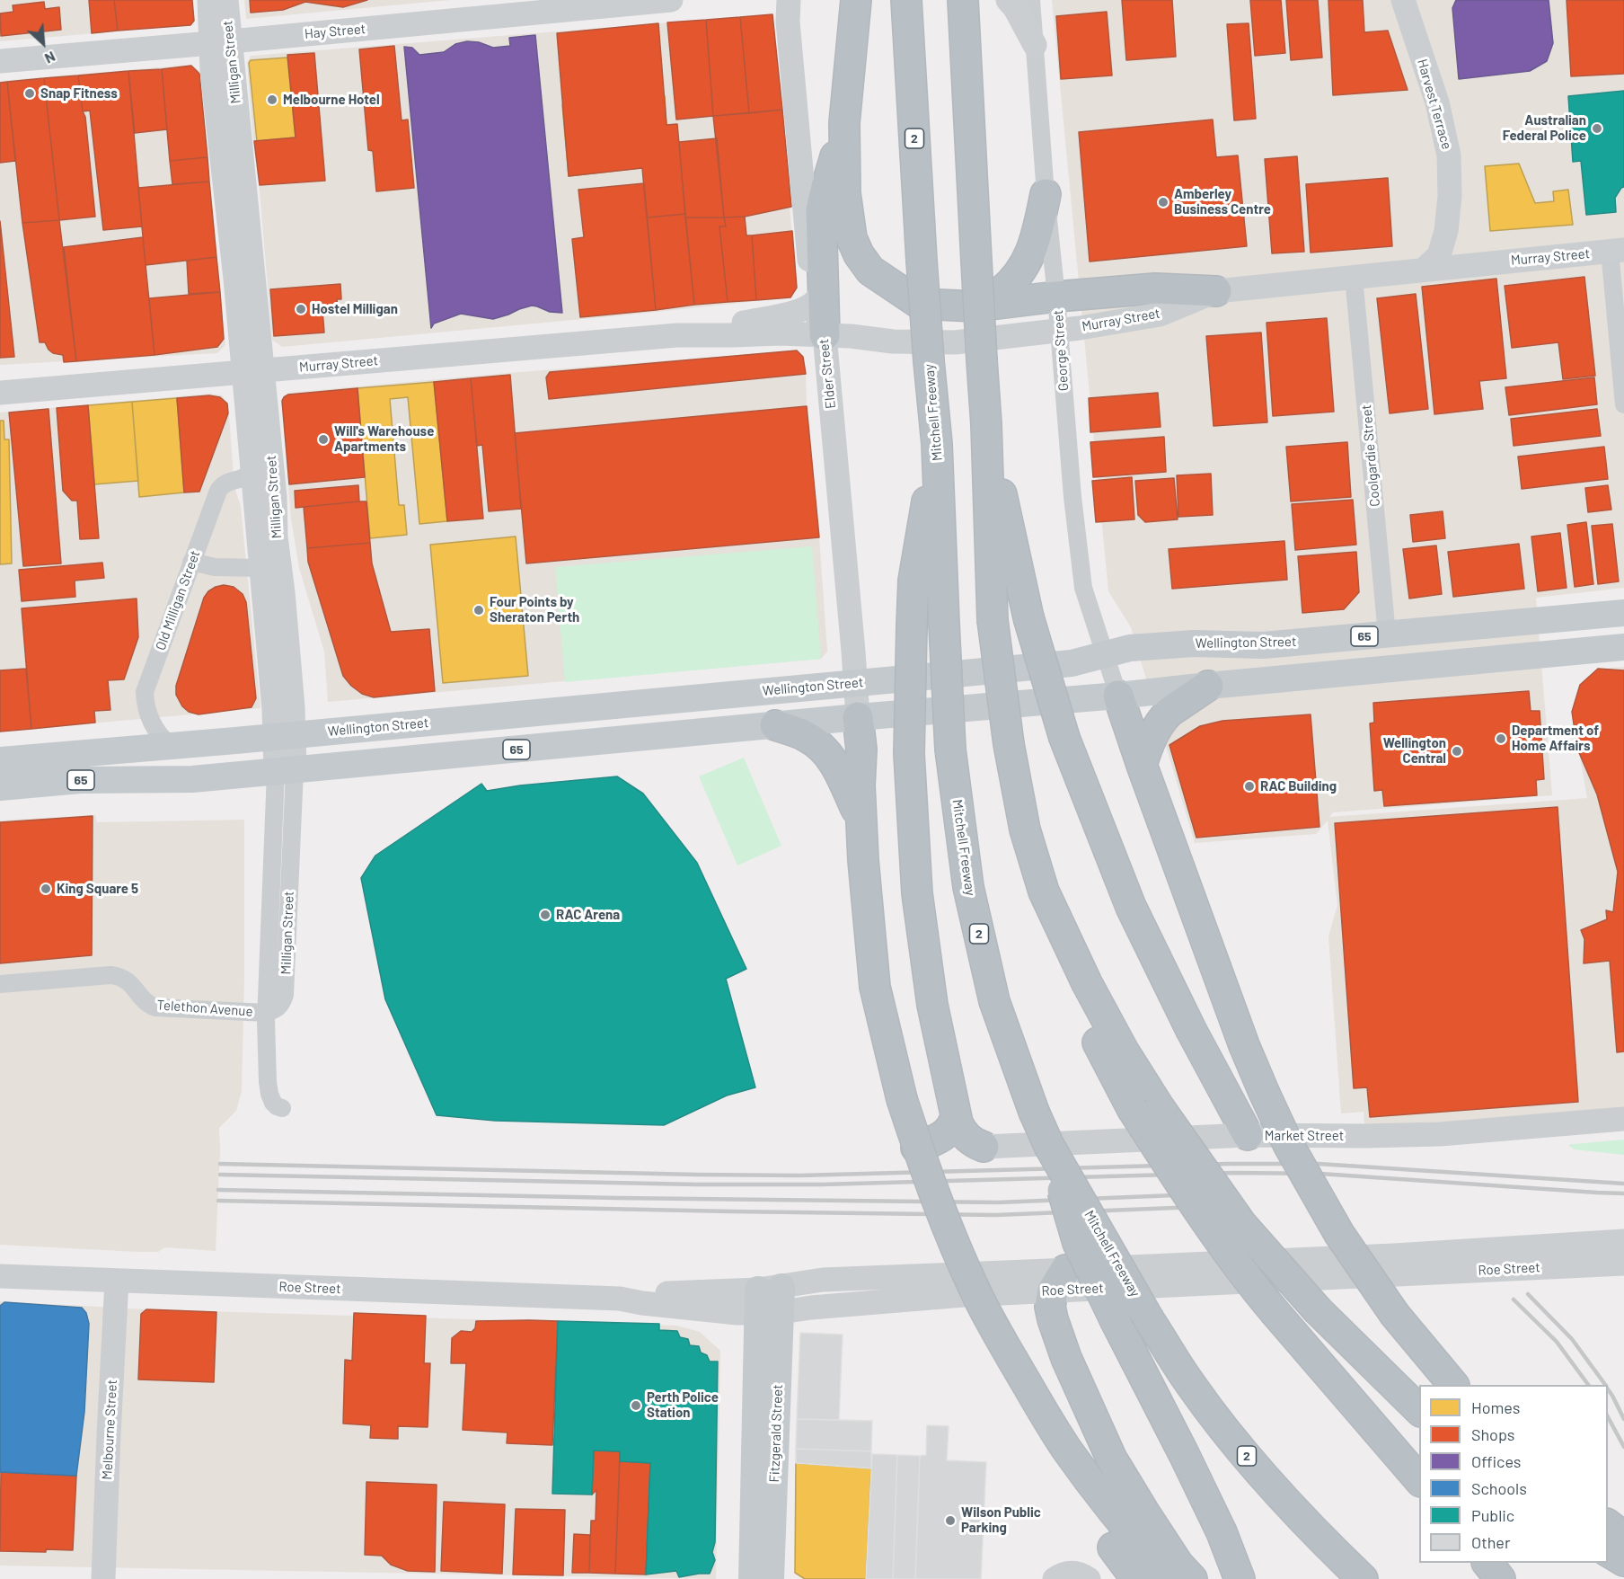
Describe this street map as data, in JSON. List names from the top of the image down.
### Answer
{
  "streets": {
    "highway": ["2", "Mitchell Freeway"],
    "main road": [
      "Hay Street",
      "Milligan Street",
      "Harvest Terrace",
      "Murray Street",
      "Elder Street",
      "65",
      "Wellington Street",
      "Market Street",
      "Roe Street",
      "Melbourne Street",
      "Fitzgerald Street"
    ],
    "street": [
      "George Street",
      "Coolgardie Street",
      "Old Milligan Street",
      "Telethon Avenue"
    ]
  },
  "crossings": [
    ["Hay Street", "Milligan Street"],
    ["Milligan Street", "Murray Street"],
    ["Milligan Street", "Old Milligan Street"],
    ["Milligan Street", "65"],
    ["Milligan Street", "Wellington Street"],
    ["Milligan Street", "Telethon Avenue"],
    ["Harvest Terrace", "Murray Street"],
    ["2", "Mitchell Freeway"],
    ["Murray Street", "George Street"],
    ["Murray Street", "Elder Street"],
    ["Murray Street", "Coolgardie Street"],
    ["George Street", "65"],
    ["George Street", "Wellington Street"],
    ["Elder Street", "65"],
    ["Elder Street", "Wellington Street"],
    ["Coolgardie Street", "Wellington Street"],
    ["Old Milligan Street", "Wellington Street"],
    ["Roe Street", "Melbourne Street"],
    ["Roe Street", "Fitzgerald Street"]
  ],
  "places": [
    "Snap Fitness",
    "Melbourne Hotel",
    "Australian Federal Police",
    "Amberley Business Centre",
    "Hostel Milligan",
    "Will's Warehouse Apartments",
    "Four Points by Sheraton Perth",
    "Department of Home Affairs",
    "Wellington Central",
    "RAC Building",
    "King Square 5",
    "RAC Arena",
    "Perth Police Station",
    "Wilson Public Parking"
  ],
  "legend": [
    "Homes",
    "Shops",
    "Offices",
    "Schools",
    "Public",
    "Other"
  ],
  "north": "bottom right"
}
